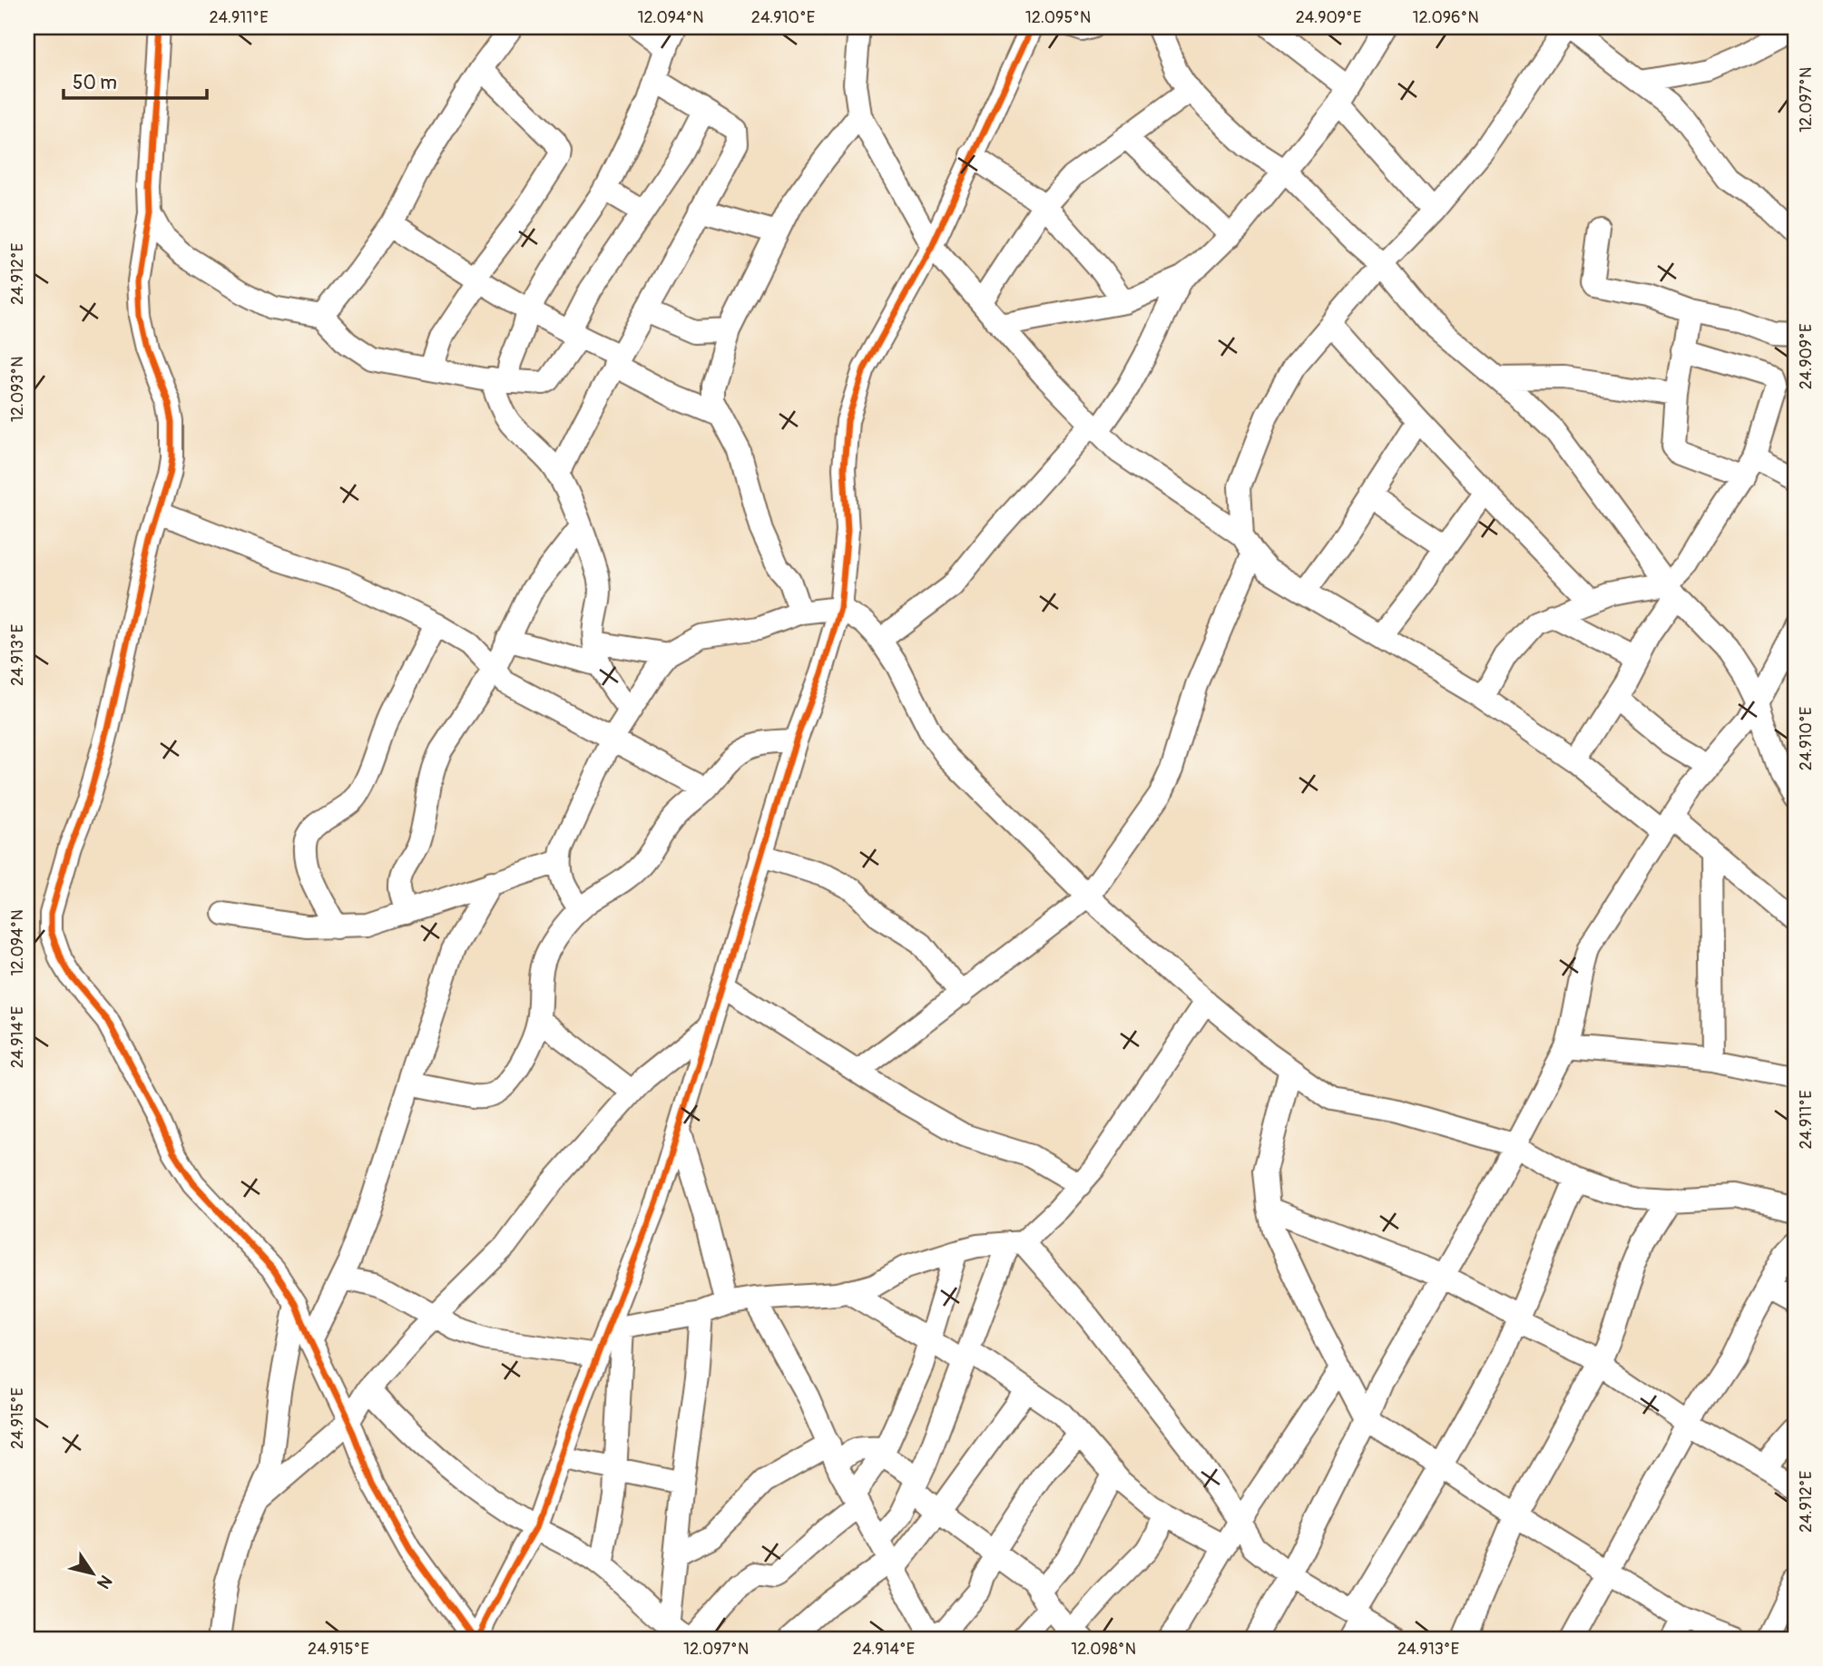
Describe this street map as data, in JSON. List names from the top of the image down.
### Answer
{
  "scale_bar": "50 m",
  "north": "bottom right",
  "coordinates": [
    "24.911°E",
    "12.094°N",
    "24.910°E",
    "12.095°N",
    "24.909°E",
    "12.096°N",
    "12.097°N",
    "24.912°E",
    "12.093°N",
    "24.913°E",
    "24.914°E",
    "24.915°E",
    "12.098°N"
  ]
}
